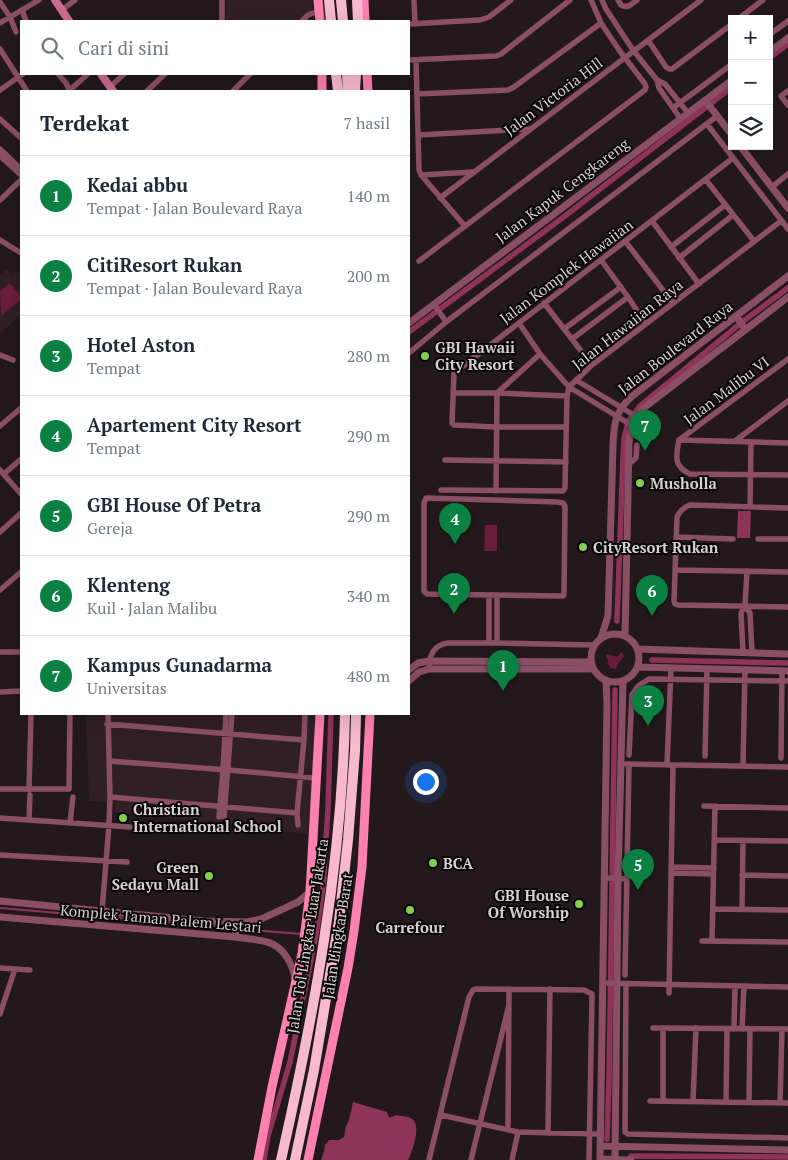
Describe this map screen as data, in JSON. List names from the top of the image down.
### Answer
{
  "streets": {
    "highway": ["Jalan Tol Lingkar Luar Jakarta"],
    "main road": ["Jalan Lingkar Barat"],
    "street": [
      "Jalan Victoria Hill",
      "Jalan Kapuk Cengkareng",
      "Jalan Komplek Hawaiian",
      "Jalan Hawaiian Raya",
      "Jalan Boulevard Raya",
      "Jalan Malibu VI",
      "Komplek Taman Palem Lestari"
    ]
  },
  "places": [
    "GBI Hawaii City Resort",
    "Musholla",
    "CityResort Rukan",
    "Christian International School",
    "BCA",
    "Green Sedayu Mall",
    "GBI House Of Worship",
    "Carrefour"
  ],
  "page": {
    "map_buttons": ["+", "−"],
    "search": "Cari di sini",
    "heading": ["Terdekat", "7 hasil"],
    "list": [
      {
        "mark": "1",
        "name": "Kedai abbu",
        "note": "Tempat · Jalan Boulevard Raya",
        "value": "140 m"
      },
      {
        "mark": "2",
        "name": "CitiResort Rukan",
        "note": "Tempat · Jalan Boulevard Raya",
        "value": "200 m"
      },
      {
        "mark": "3",
        "name": "Hotel Aston",
        "note": "Tempat",
        "value": "280 m"
      },
      {
        "mark": "4",
        "name": "Apartement City Resort",
        "note": "Tempat",
        "value": "290 m"
      },
      {
        "mark": "5",
        "name": "GBI House Of Petra",
        "note": "Gereja",
        "value": "290 m"
      },
      {
        "mark": "6",
        "name": "Klenteng",
        "note": "Kuil · Jalan Malibu",
        "value": "340 m"
      },
      {
        "mark": "7",
        "name": "Kampus Gunadarma",
        "note": "Universitas",
        "value": "480 m"
      }
    ],
    "pins": [
      "7",
      "4",
      "2",
      "6",
      "1",
      "3",
      "5"
    ]
  }
}
